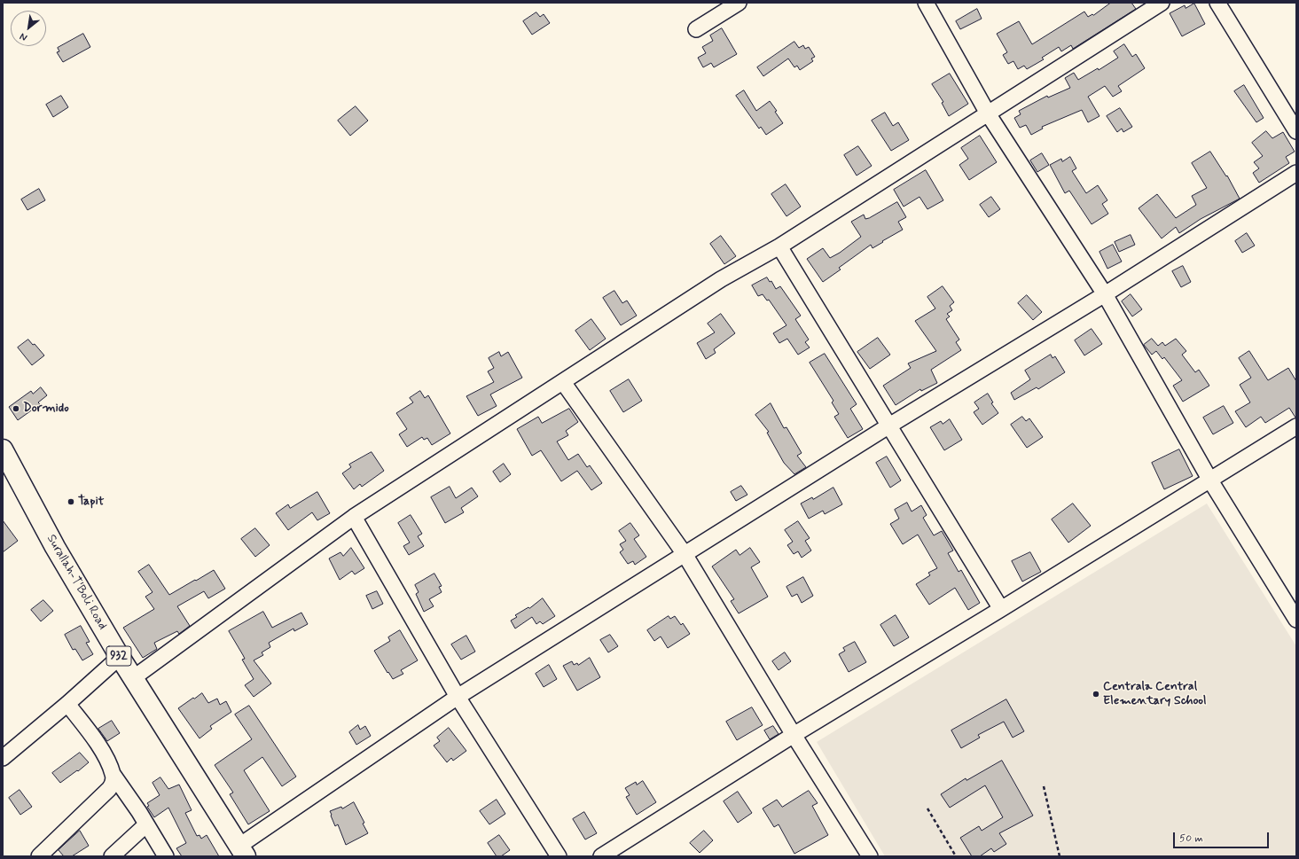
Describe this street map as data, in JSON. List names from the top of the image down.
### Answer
{
  "streets": {
    "main road": ["Surallah-T'Boli Road", "932"]
  },
  "places": ["Dormido", "Tapit", "Centrala Central Elementary School"],
  "scale_bar": "50 m",
  "north": "bottom left"
}
